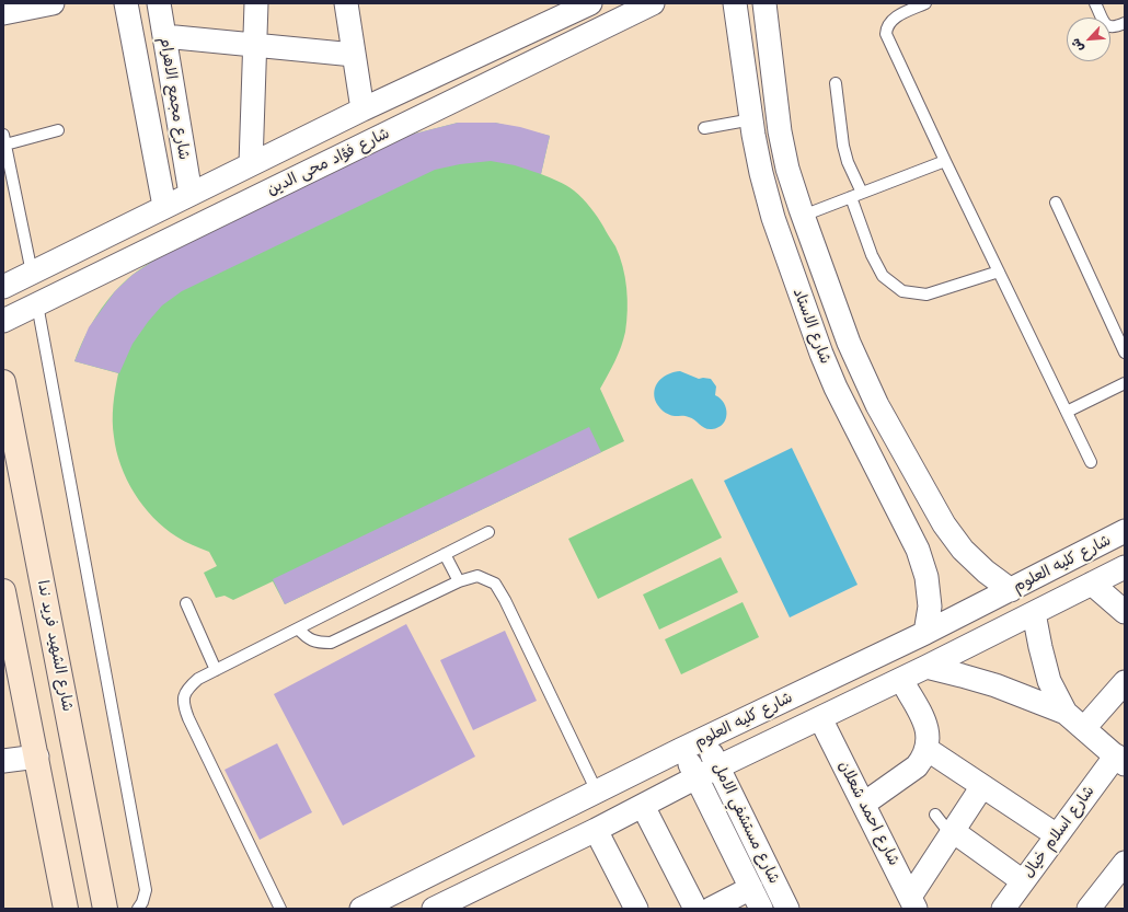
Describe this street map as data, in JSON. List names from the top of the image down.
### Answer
{
  "streets": {
    "main road": ["شارع الشهيد فريد ندا"],
    "street": [
      "شارع مجمع الاهرام",
      "شارع فؤاد محى الدين",
      "شارع الاستاد",
      "شارع كليه العلوم",
      "شارع احمد شعلان",
      "شارع مستشفي الامل",
      "شارع اسلام خيال"
    ]
  },
  "crossings": [
    ["شارع مجمع الاهرام", "شارع فؤاد محى الدين"],
    ["شارع الاستاد", "شارع كليه العلوم"],
    ["شارع كليه العلوم", "شارع احمد شعلان"],
    ["شارع كليه العلوم", "شارع مستشفي الامل"]
  ],
  "north": "bottom left"
}
